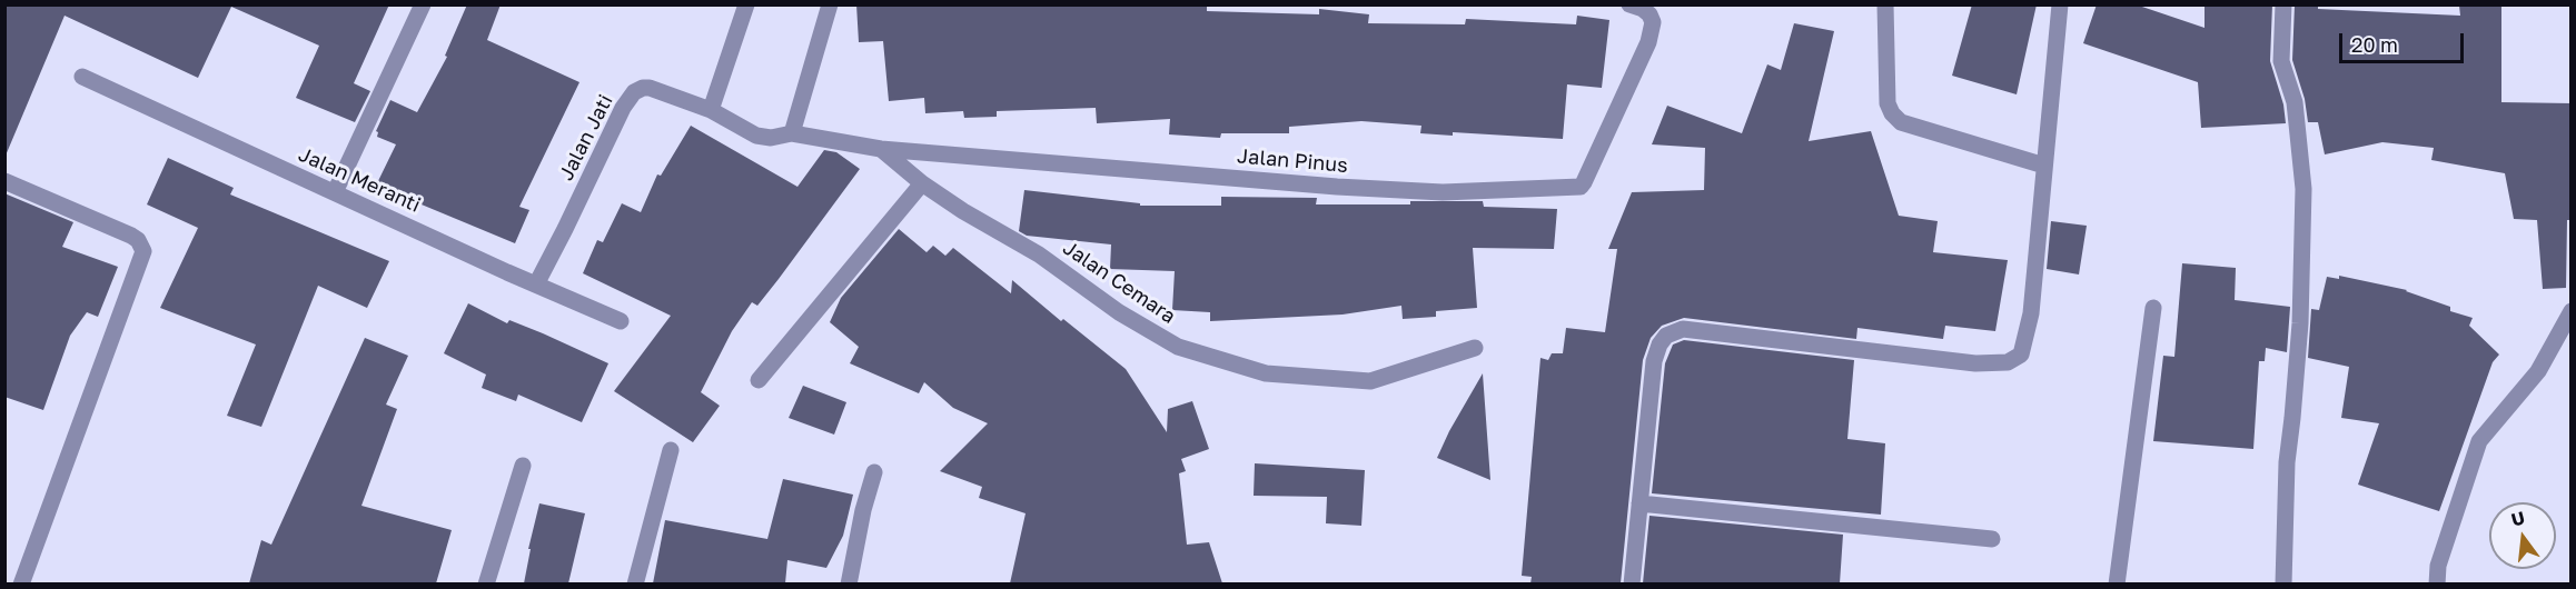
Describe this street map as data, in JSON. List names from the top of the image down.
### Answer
{
  "streets": {
    "street": [
      "Jalan Jati",
      "Jalan Pinus",
      "Jalan Meranti",
      "Jalan Cemara"
    ]
  },
  "crossings": [
    ["Jalan Jati", "Jalan Pinus"],
    ["Jalan Jati", "Jalan Meranti"],
    ["Jalan Pinus", "Jalan Cemara"]
  ],
  "scale_bar": "20 m",
  "north": "top"
}
